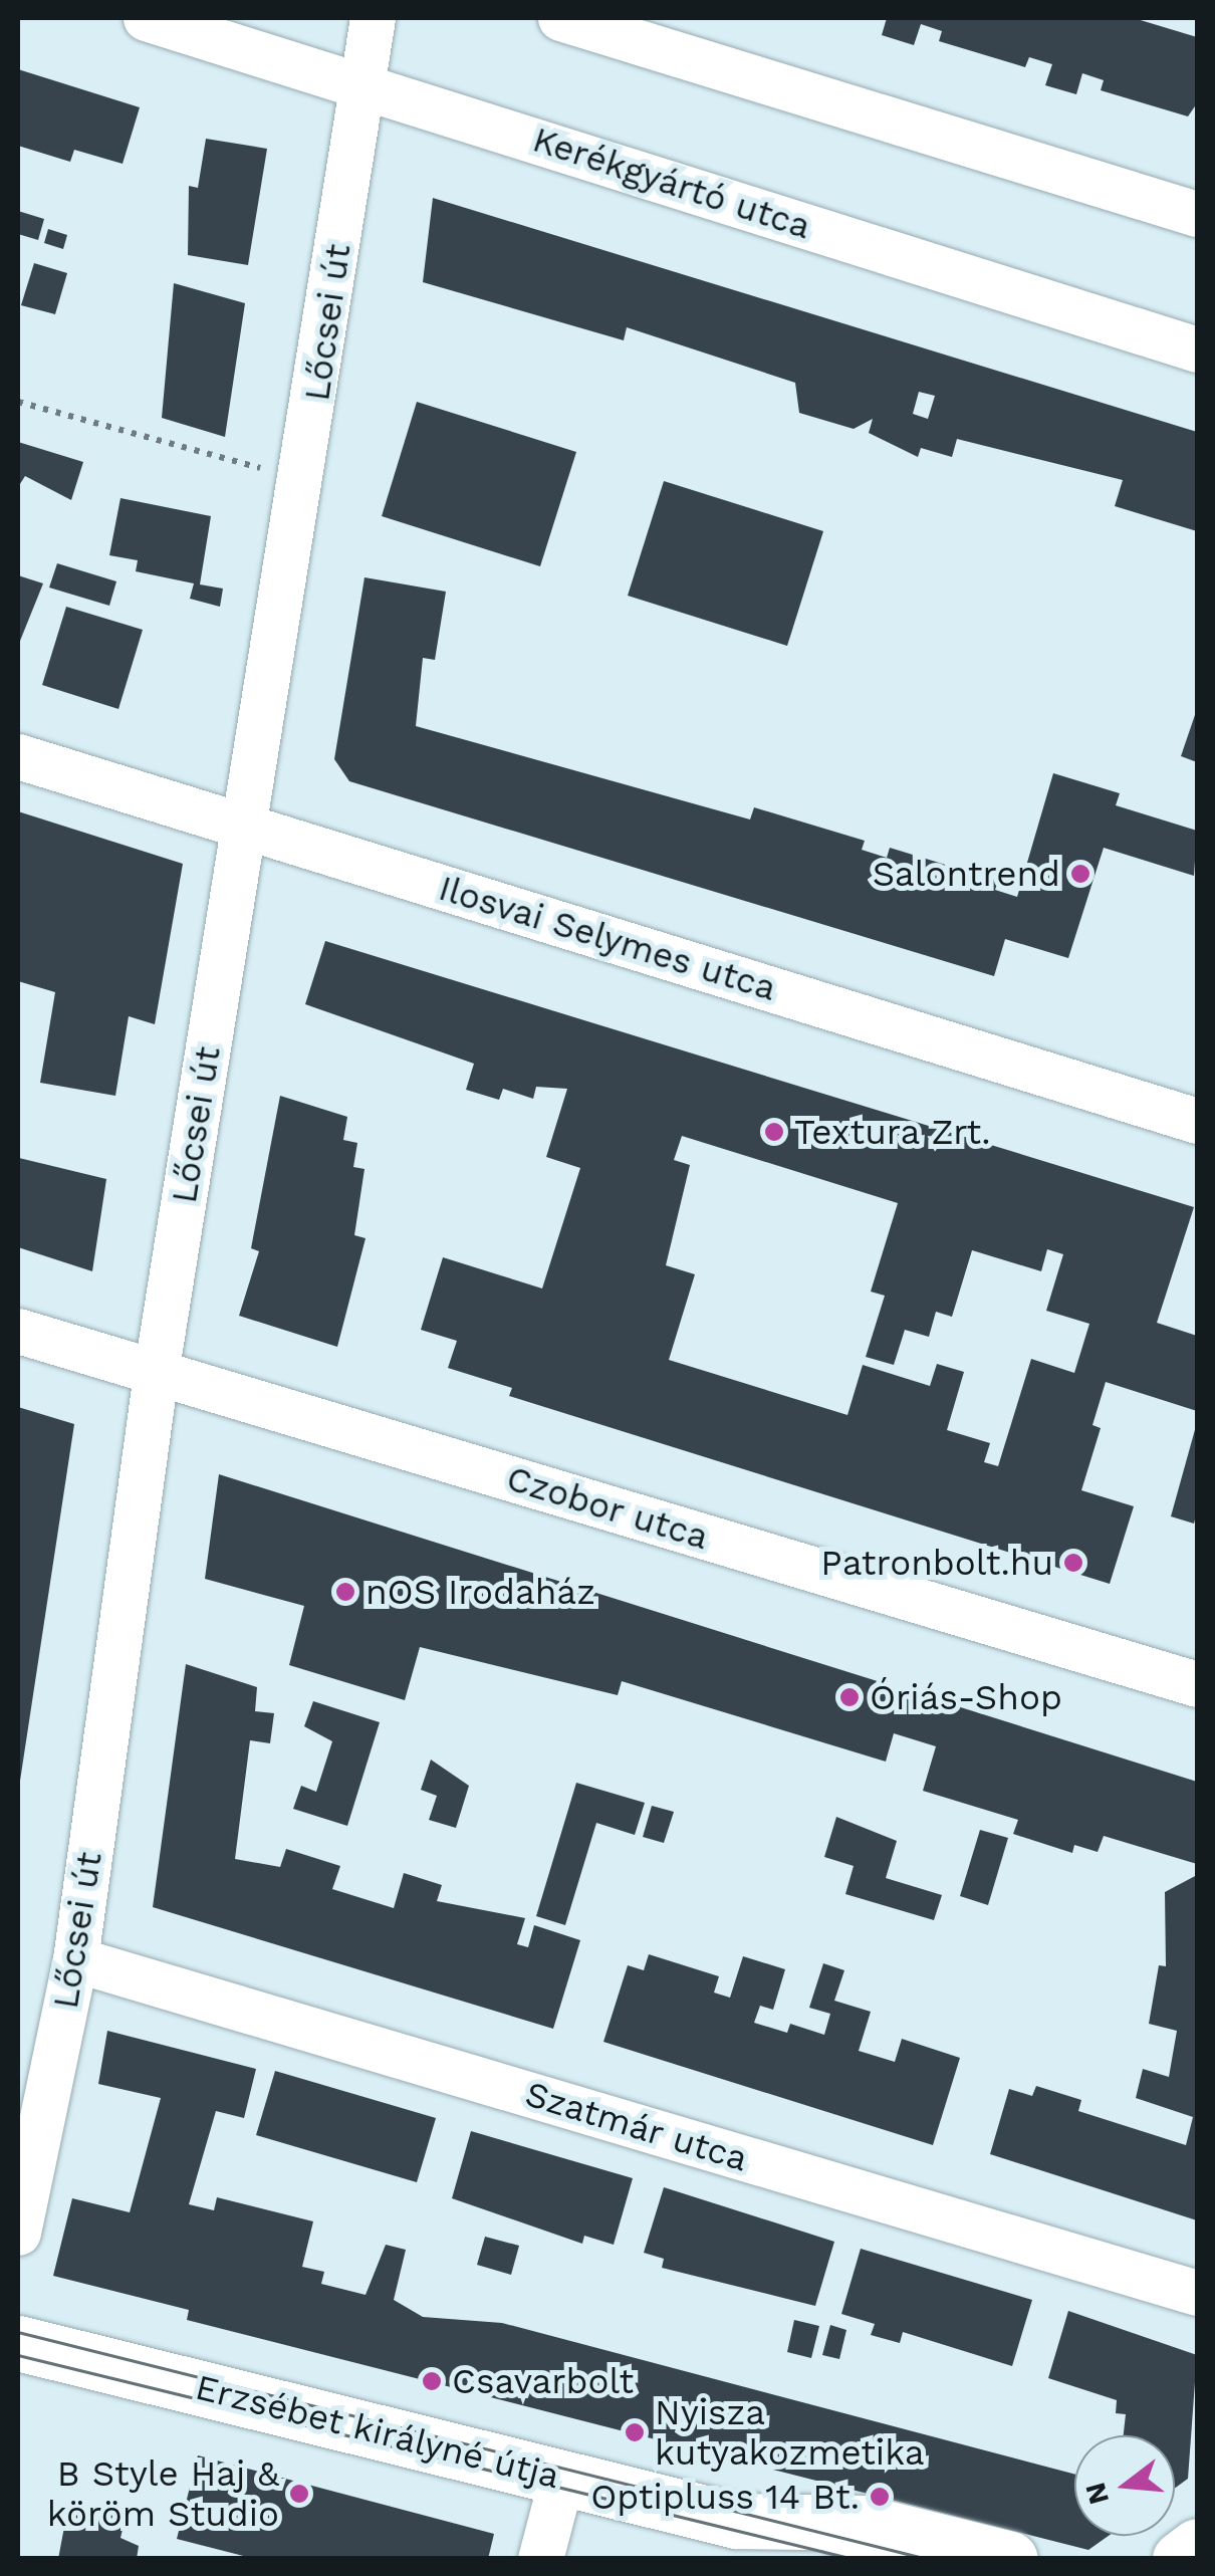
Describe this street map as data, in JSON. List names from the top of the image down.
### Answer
{
  "streets": {
    "street": [
      "Kerékgyártó utca",
      "Lőcsei út",
      "Ilosvai Selymes utca",
      "Czobor utca",
      "Szatmár utca",
      "Erzsébet királyné útja"
    ]
  },
  "crossings": [
    ["Kerékgyártó utca", "Lőcsei út"],
    ["Lőcsei út", "Ilosvai Selymes utca"],
    ["Lőcsei út", "Czobor utca"],
    ["Lőcsei út", "Szatmár utca"]
  ],
  "places": [
    "Salontrend",
    "Textura Zrt.",
    "Patronbolt.hu",
    "nOS Irodaház",
    "Óriás-Shop",
    "Csavarbolt",
    "Nyisza kutyakozmetika",
    "B Style Haj & köröm Studio",
    "Optipluss 14 Bt."
  ],
  "north": "left"
}
